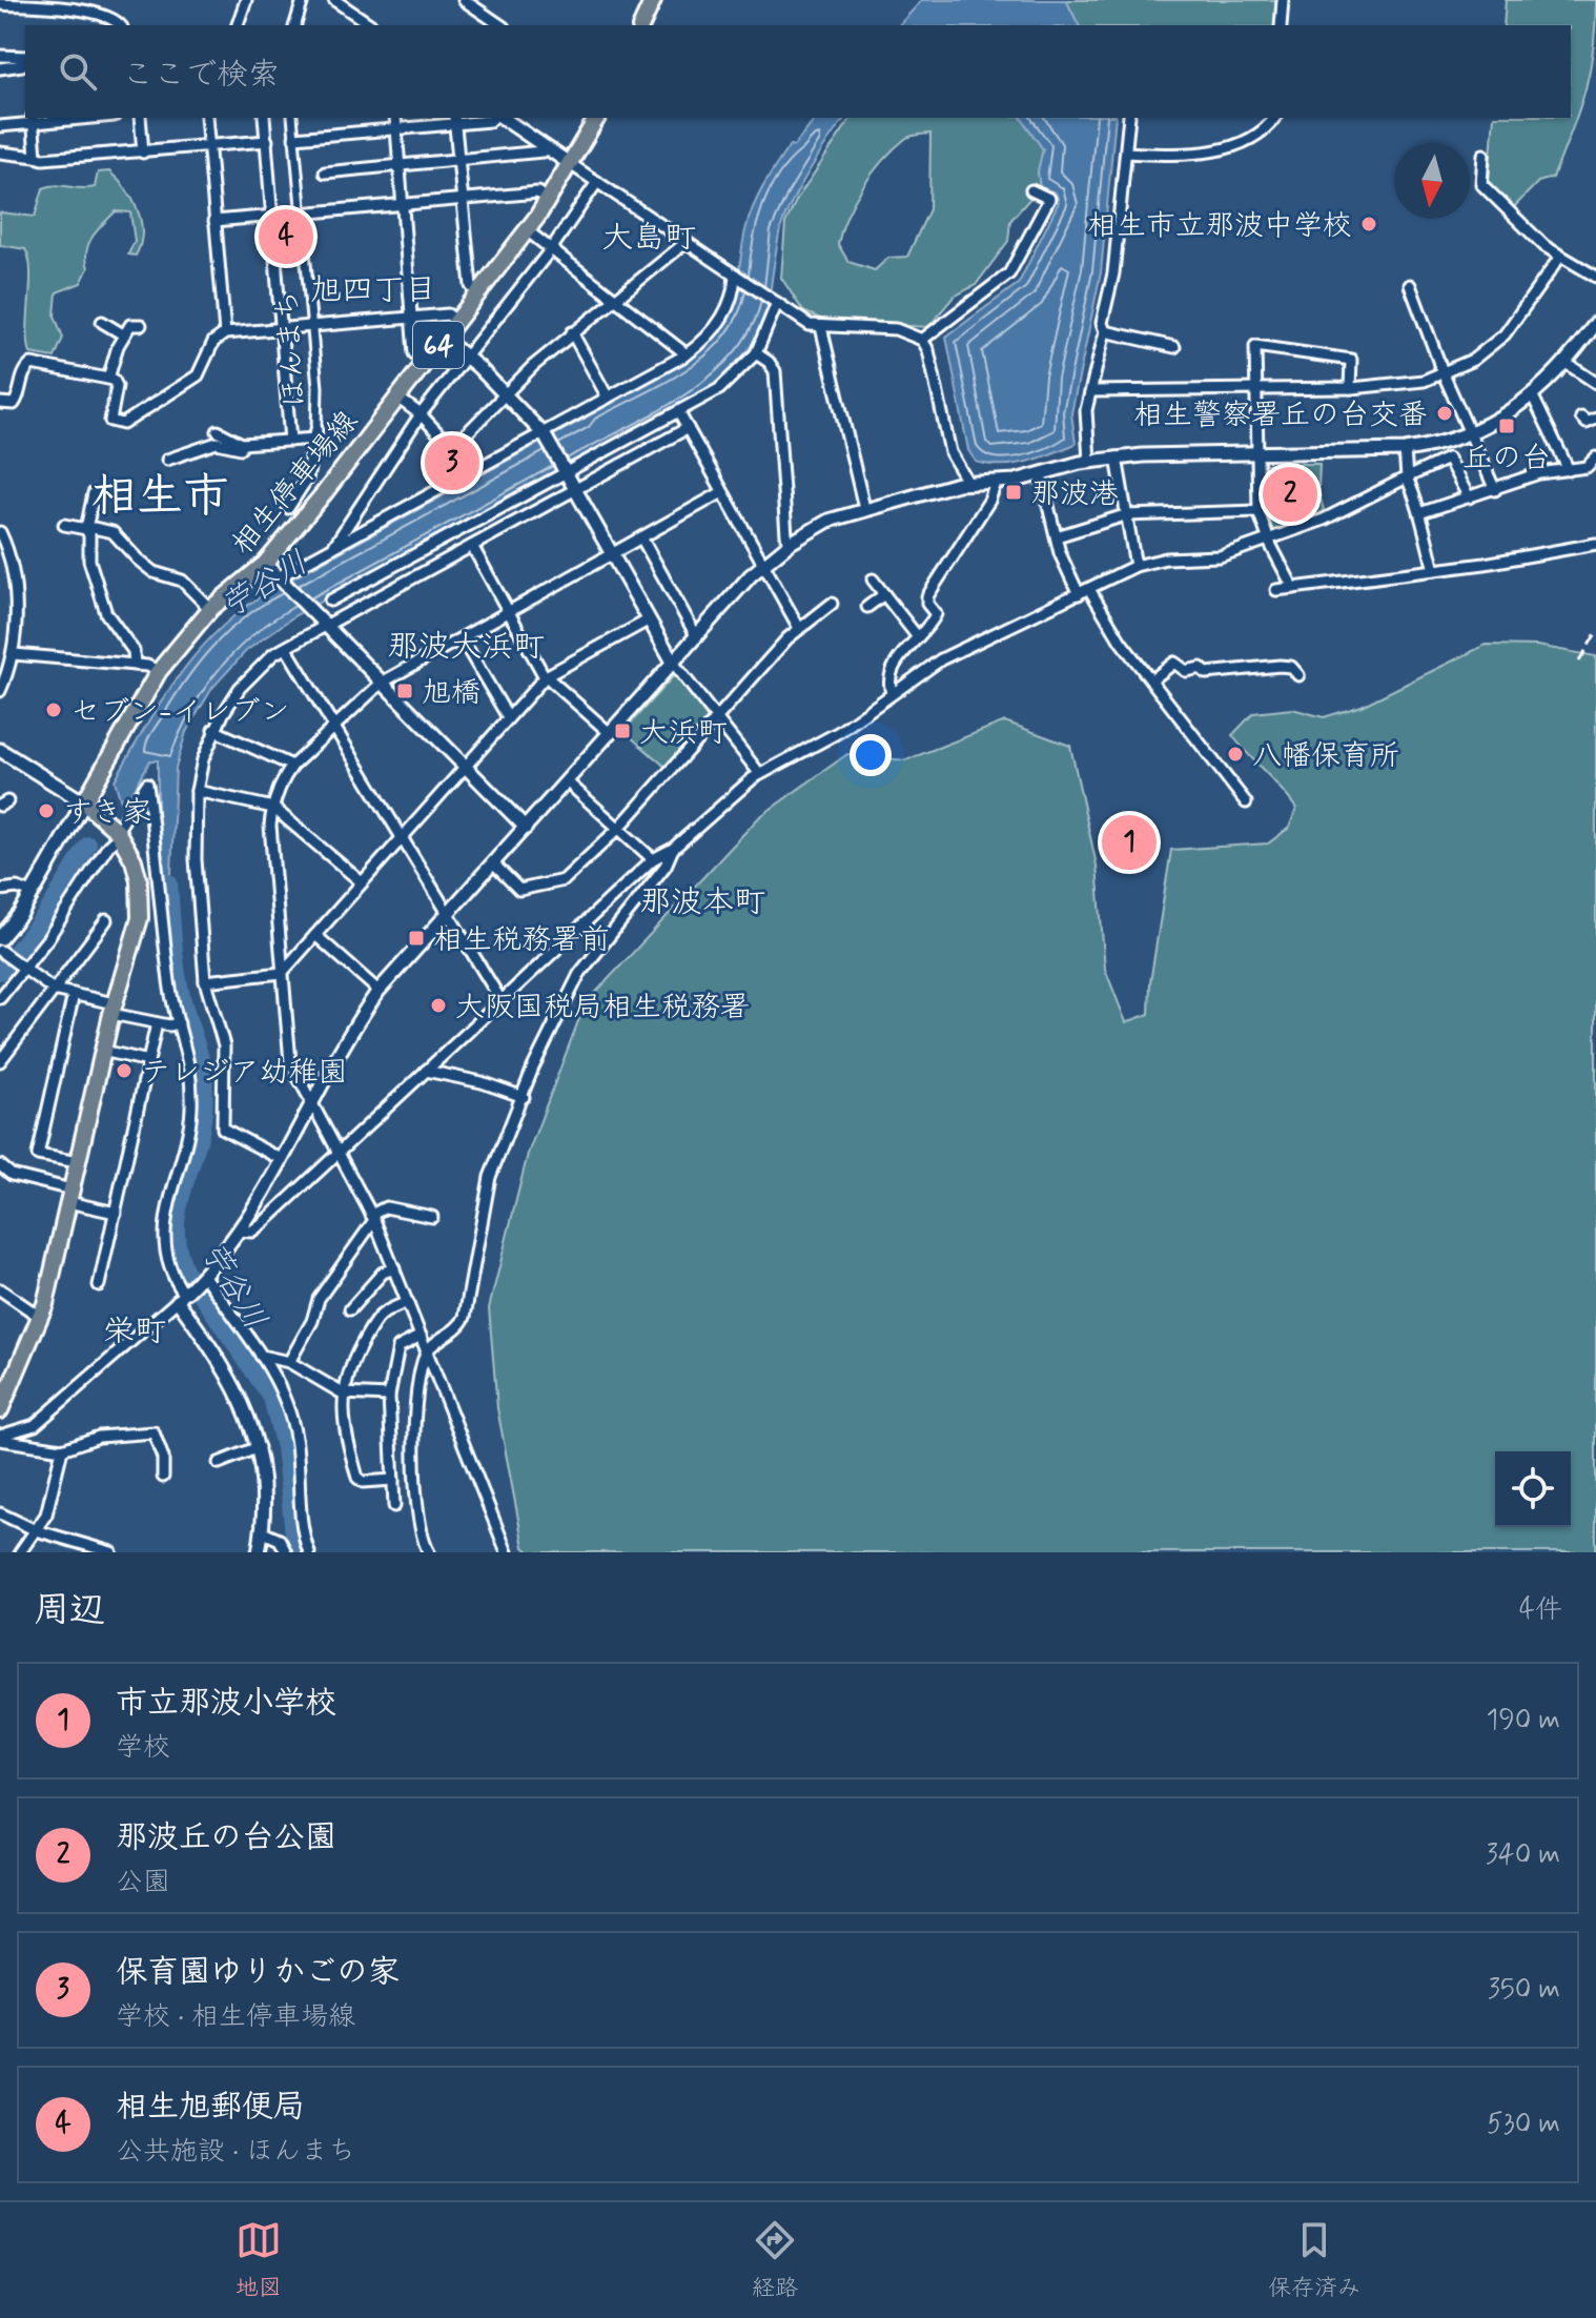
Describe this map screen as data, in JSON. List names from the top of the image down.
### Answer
{
  "streets": {
    "main road": ["64", "相生停車場線"],
    "street": ["ほんまち"]
  },
  "districts": [
    "大島町",
    "旭四丁目",
    "相生市",
    "那波大浜町",
    "那波本町",
    "栄町"
  ],
  "water": ["苧谷川"],
  "places": {
    "other": [
      "相生市立那波中学校",
      "相生警察署丘の台交番",
      "セブン-イレブン",
      "八幡保育所",
      "すき家",
      "大阪国税局相生税務署",
      "テレジア幼稚園"
    ],
    "transit": [
      "丘の台",
      "那波港",
      "旭橋",
      "大浜町",
      "相生税務署前"
    ]
  },
  "north": "bottom",
  "page": {
    "search": "ここで検索",
    "pins": [
      "4",
      "3",
      "2",
      "1"
    ],
    "heading": ["周辺", "4件"],
    "list": [
      {
        "mark": "1",
        "name": "市立那波小学校",
        "note": "学校",
        "value": "190 m"
      },
      {
        "mark": "2",
        "name": "那波丘の台公園",
        "note": "公園",
        "value": "340 m"
      },
      {
        "mark": "3",
        "name": "保育園ゆりかごの家",
        "note": "学校 · 相生停車場線",
        "value": "350 m"
      },
      {
        "mark": "4",
        "name": "相生旭郵便局",
        "note": "公共施設 · ほんまち",
        "value": "530 m"
      }
    ],
    "nav": ["地図", "経路", "保存済み"]
  }
}
